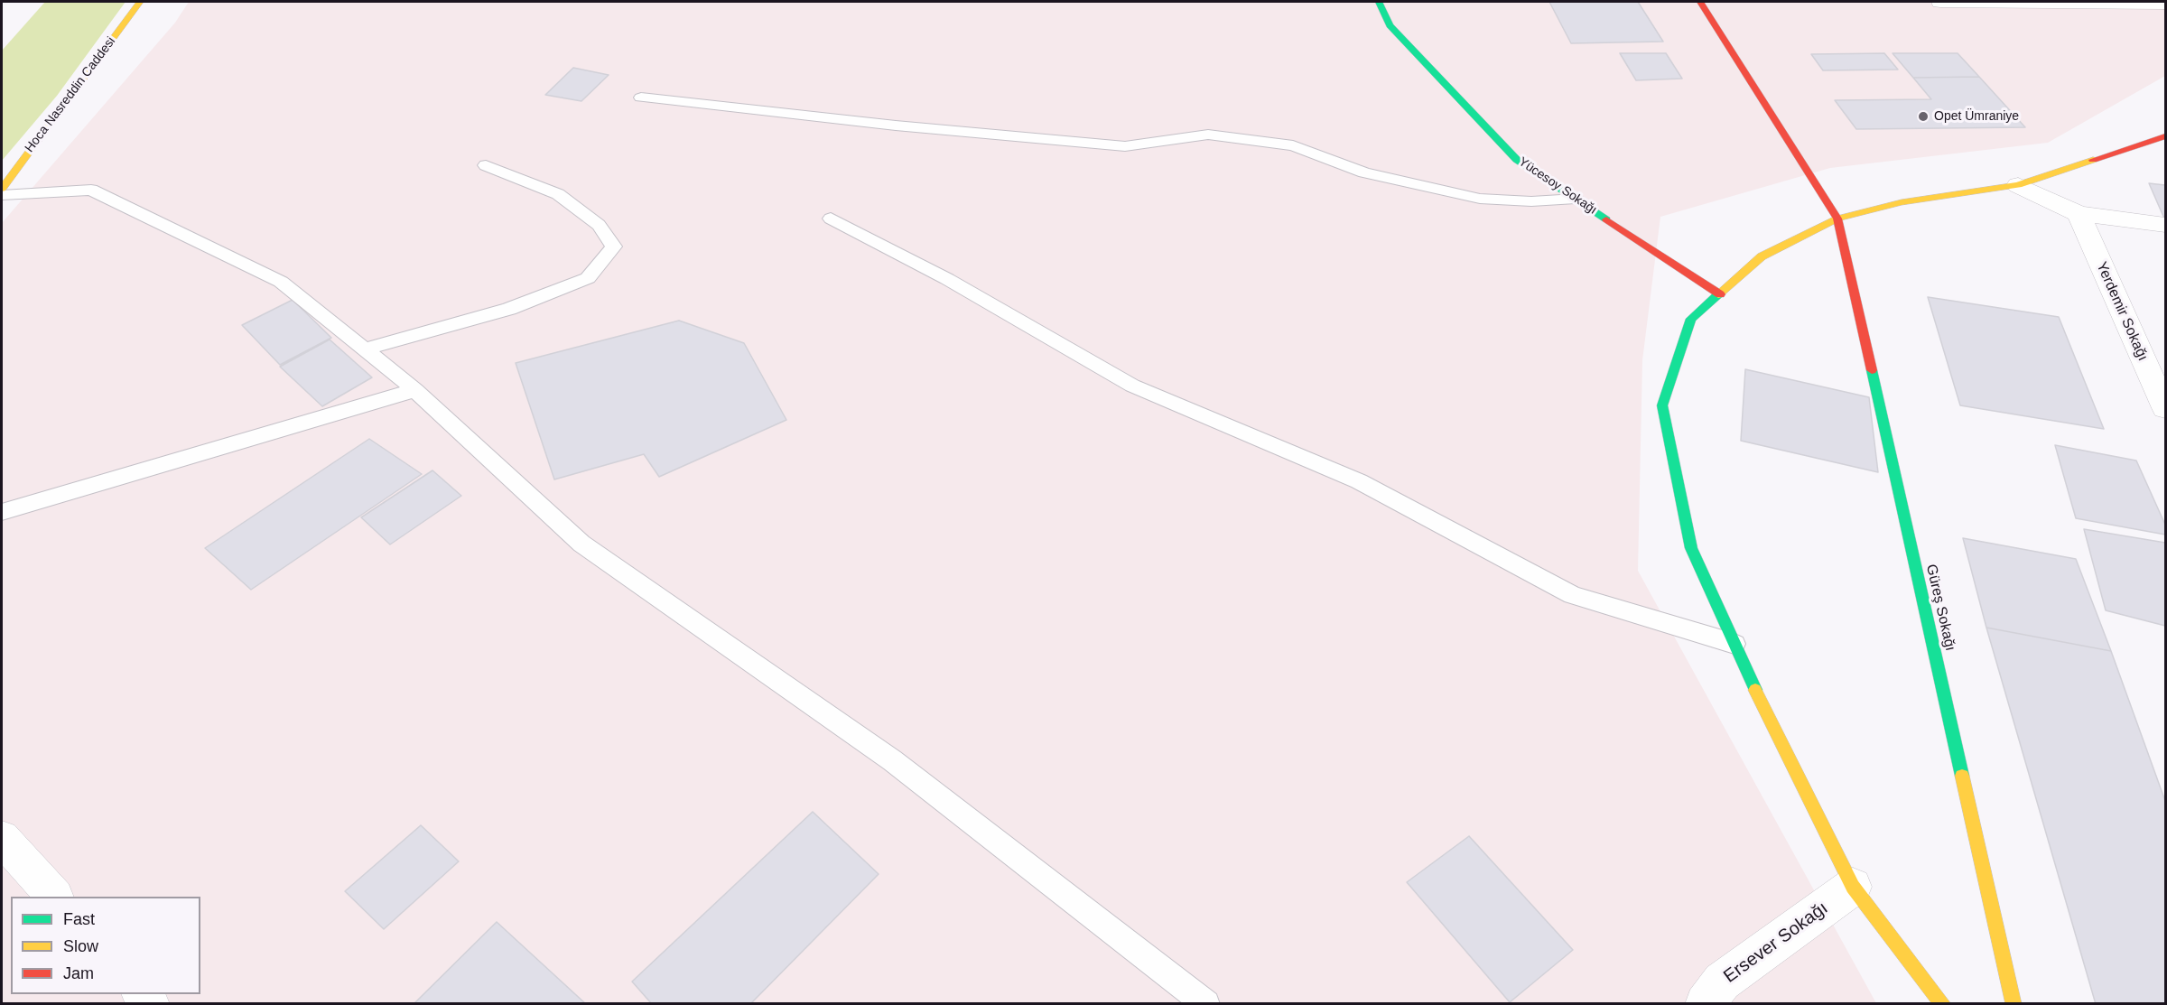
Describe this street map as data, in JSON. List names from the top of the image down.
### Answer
{
  "streets": {
    "street": [
      "Hoca Nasreddin Caddesi",
      "Yücesoy Sokağı",
      "Yerdemir Sokağı",
      "Güreş Sokağı",
      "Ersever Sokağı"
    ]
  },
  "places": ["Opet Ümraniye"],
  "legend": ["Fast", "Slow", "Jam"]
}
